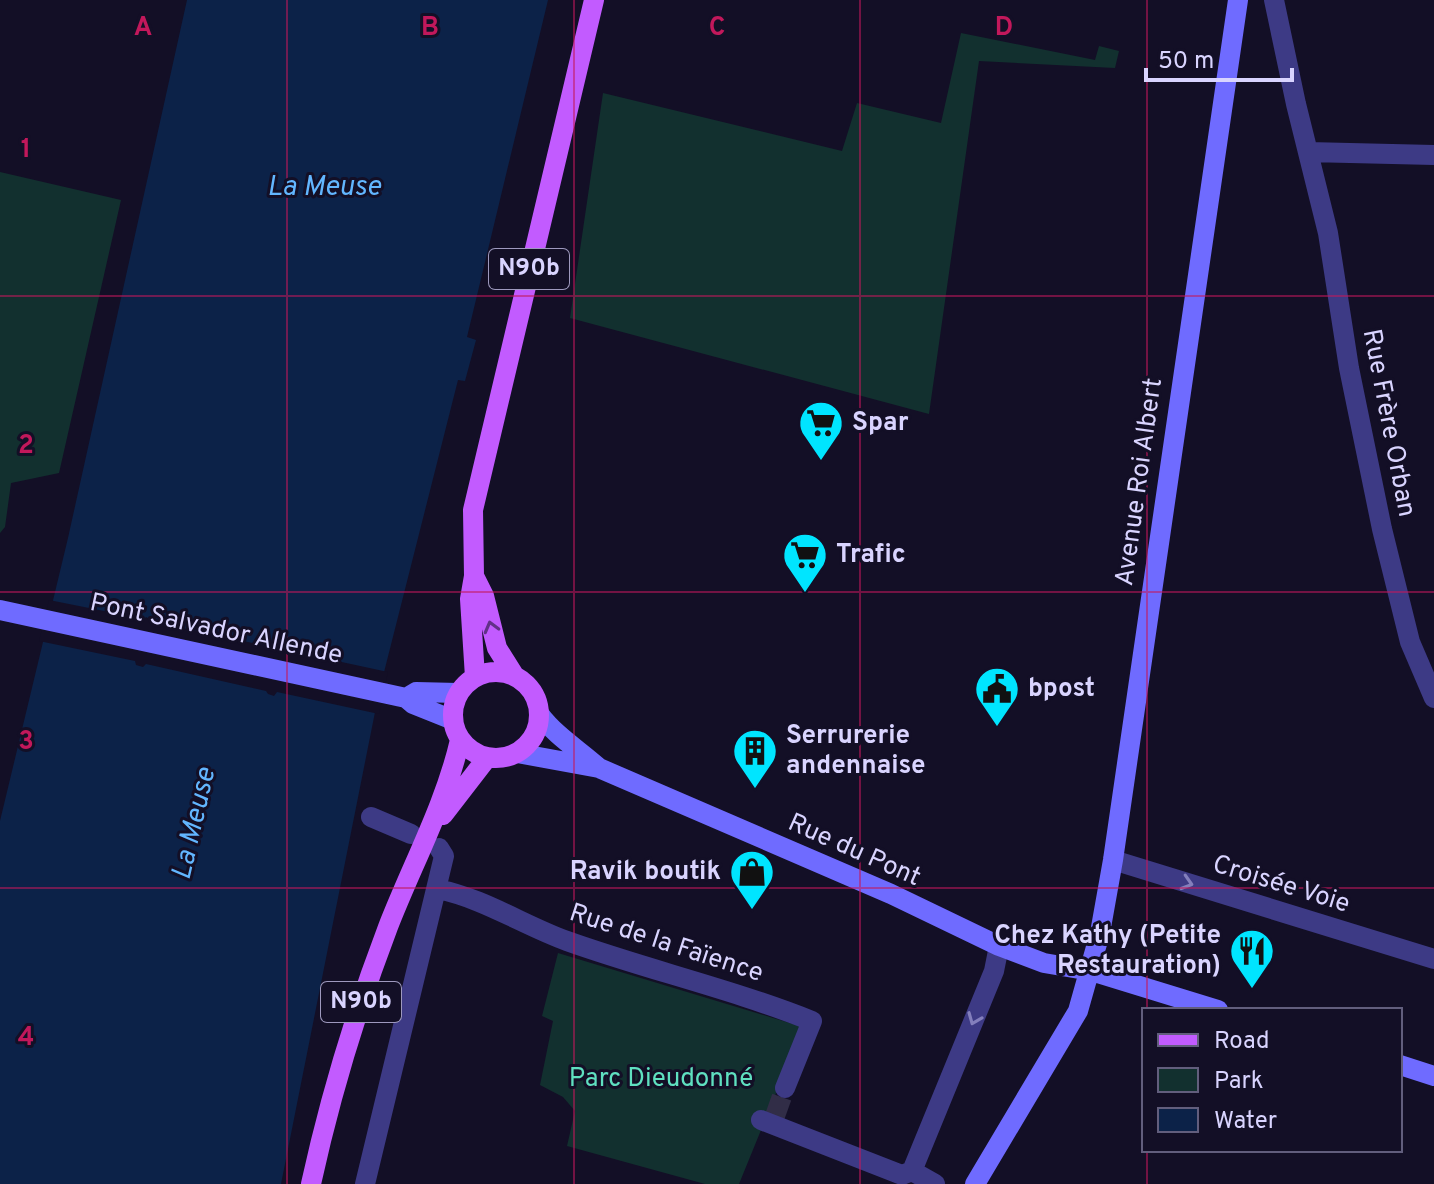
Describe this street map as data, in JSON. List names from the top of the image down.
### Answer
{
  "streets": {
    "main road": [
      "N90b",
      "Avenue Roi Albert",
      "Pont Salvador Allende",
      "Rue du Pont"
    ],
    "street": ["Rue Frère Orban", "Croisée Voie", "Rue de la Faïence"]
  },
  "crossings": [
    ["N90b", "Rue du Pont"],
    ["Avenue Roi Albert", "Rue du Pont"],
    ["Avenue Roi Albert", "Croisée Voie"]
  ],
  "one_way": ["Croisée Voie"],
  "water": ["La Meuse"],
  "parks": ["Parc Dieudonné"],
  "places": {
    "supermarket": ["Spar", "Trafic"],
    "public building": ["bpost"],
    "building": ["Serrurerie andennaise"],
    "shop": ["Ravik boutik"],
    "restaurant": ["Chez Kathy (Petite Restauration)"]
  },
  "legend": ["Road", "Park", "Water"],
  "scale_bar": "50 m",
  "grid": {
    "columns": [
      "A",
      "B",
      "C",
      "D"
    ],
    "rows": [
      "1",
      "2",
      "3",
      "4"
    ]
  }
}
